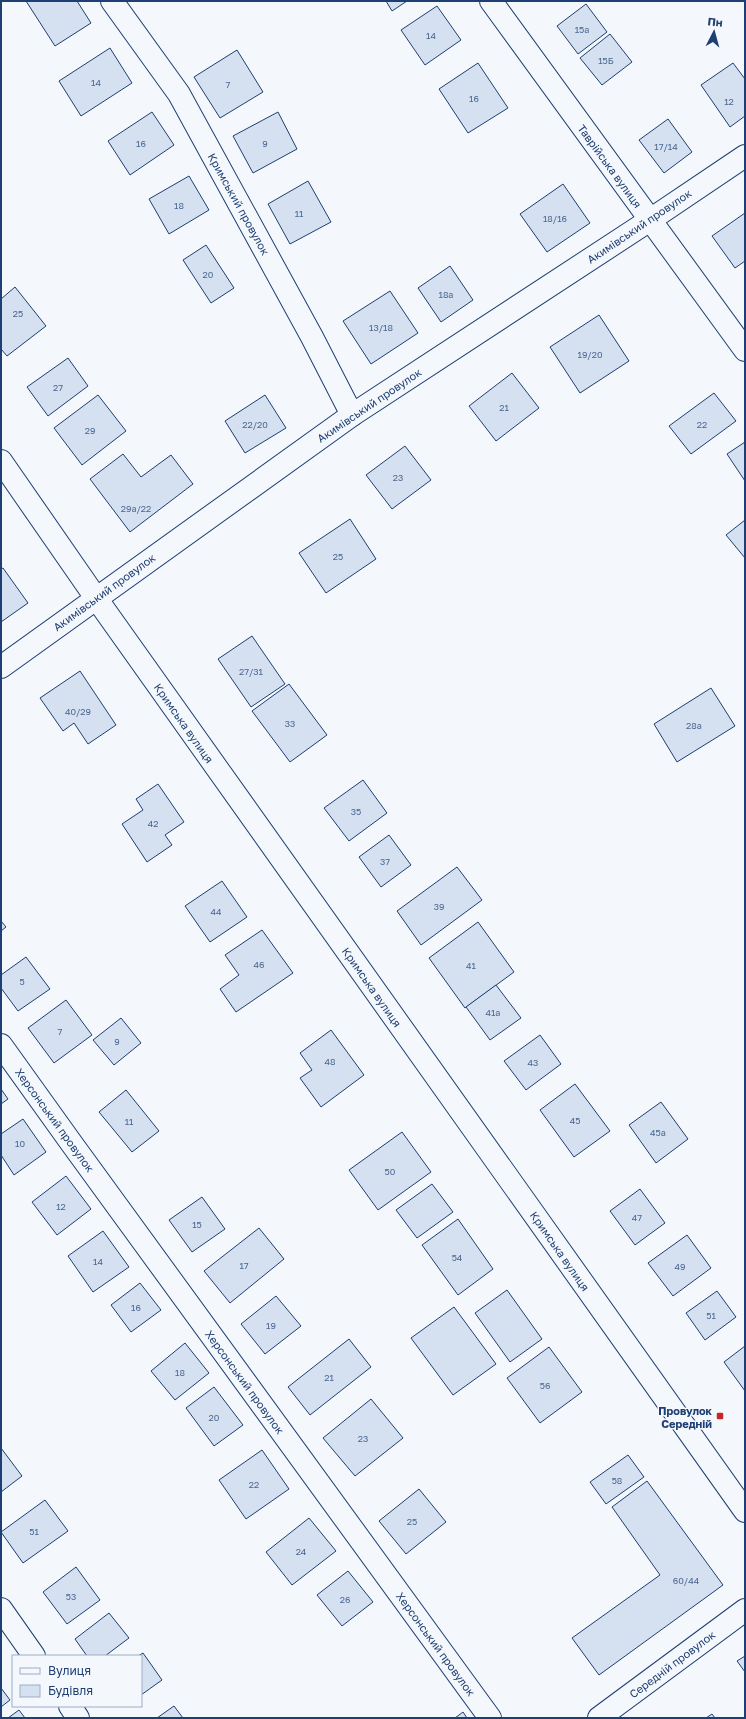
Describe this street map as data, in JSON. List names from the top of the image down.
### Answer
{
  "streets": {
    "street": [
      "Таврійська вулиця",
      "Кримський провулок",
      "Акимівський провулок",
      "Кримська вулиця",
      "Херсонський провулок",
      "Середній провулок"
    ]
  },
  "crossings": [
    ["Таврійська вулиця", "Акимівський провулок"],
    ["Кримський провулок", "Акимівський провулок"],
    ["Акимівський провулок", "Кримська вулиця"]
  ],
  "places": {
    "transit": ["Провулок Середній"]
  },
  "house_numbers": [
    "15а",
    "14",
    "15Б",
    "14",
    "7",
    "16",
    "12",
    "16",
    "9",
    "17/14",
    "18",
    "11",
    "18/16",
    "20",
    "18а",
    "25",
    "13/18",
    "19/20",
    "27",
    "21",
    "22/20",
    "22",
    "29",
    "23",
    "29а/22",
    "25",
    "27/31",
    "40/29",
    "33",
    "28а",
    "35",
    "42",
    "37",
    "39",
    "44",
    "46",
    "41",
    "5",
    "41а",
    "7",
    "9",
    "48",
    "43",
    "45",
    "11",
    "45а",
    "10",
    "50",
    "12",
    "47",
    "15",
    "54",
    "14",
    "17",
    "49",
    "16",
    "51",
    "19",
    "18",
    "21",
    "56",
    "20",
    "23",
    "58",
    "22",
    "25",
    "51",
    "24",
    "60/44",
    "53",
    "26"
  ],
  "legend": ["Вулиця", "Будівля"],
  "north": "top"
}
